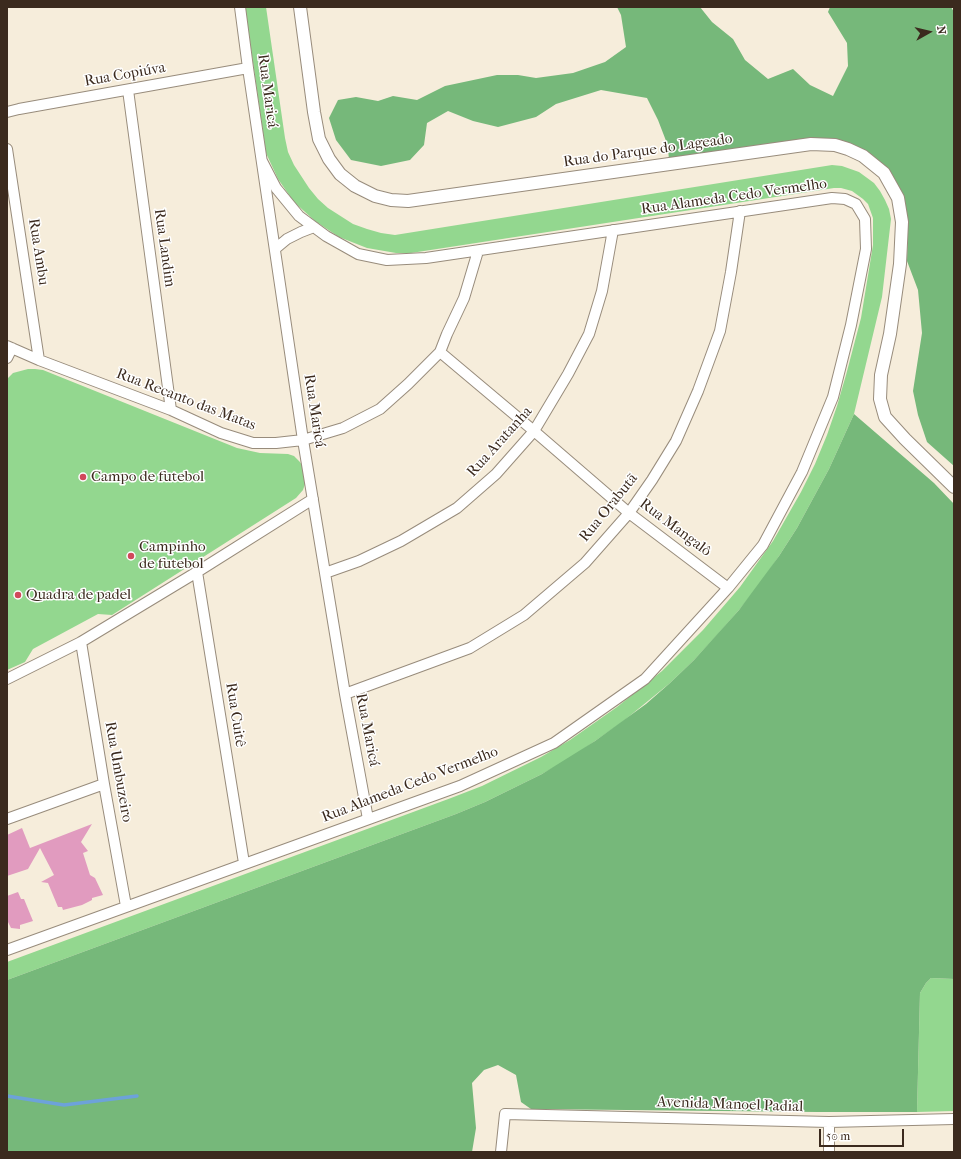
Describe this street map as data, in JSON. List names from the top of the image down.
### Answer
{
  "streets": {
    "street": [
      "Rua Copiúva",
      "Rua Maricá",
      "Rua do Parque do Lageado",
      "Rua Alameda Cedo Vermelho",
      "Rua Landim",
      "Rua Ambu",
      "Rua Recanto das Matas",
      "Rua Aratanha",
      "Rua Orabutã",
      "Rua Mangalô",
      "Rua Cuitê",
      "Rua Umbuzeiro",
      "Avenida Manoel Padial"
    ]
  },
  "crossings": [
    ["Rua Copiúva", "Rua Maricá"],
    ["Rua Copiúva", "Rua Landim"],
    ["Rua Maricá", "Rua Alameda Cedo Vermelho"],
    ["Rua Maricá", "Rua Recanto das Matas"],
    ["Rua Maricá", "Rua Aratanha"],
    ["Rua Maricá", "Rua Orabutã"],
    ["Rua Alameda Cedo Vermelho", "Rua Recanto das Matas"],
    ["Rua Alameda Cedo Vermelho", "Rua Aratanha"],
    ["Rua Alameda Cedo Vermelho", "Rua Orabutã"],
    ["Rua Alameda Cedo Vermelho", "Rua Mangalô"],
    ["Rua Alameda Cedo Vermelho", "Rua Cuitê"],
    ["Rua Alameda Cedo Vermelho", "Rua Umbuzeiro"],
    ["Rua Landim", "Rua Recanto das Matas"],
    ["Rua Ambu", "Rua Recanto das Matas"],
    ["Rua Recanto das Matas", "Rua Mangalô"],
    ["Rua Aratanha", "Rua Mangalô"],
    ["Rua Orabutã", "Rua Mangalô"]
  ],
  "places": ["Campo de futebol", "Campinho de futebol", "Quadra de padel"],
  "scale_bar": "50 m",
  "north": "right"
}
